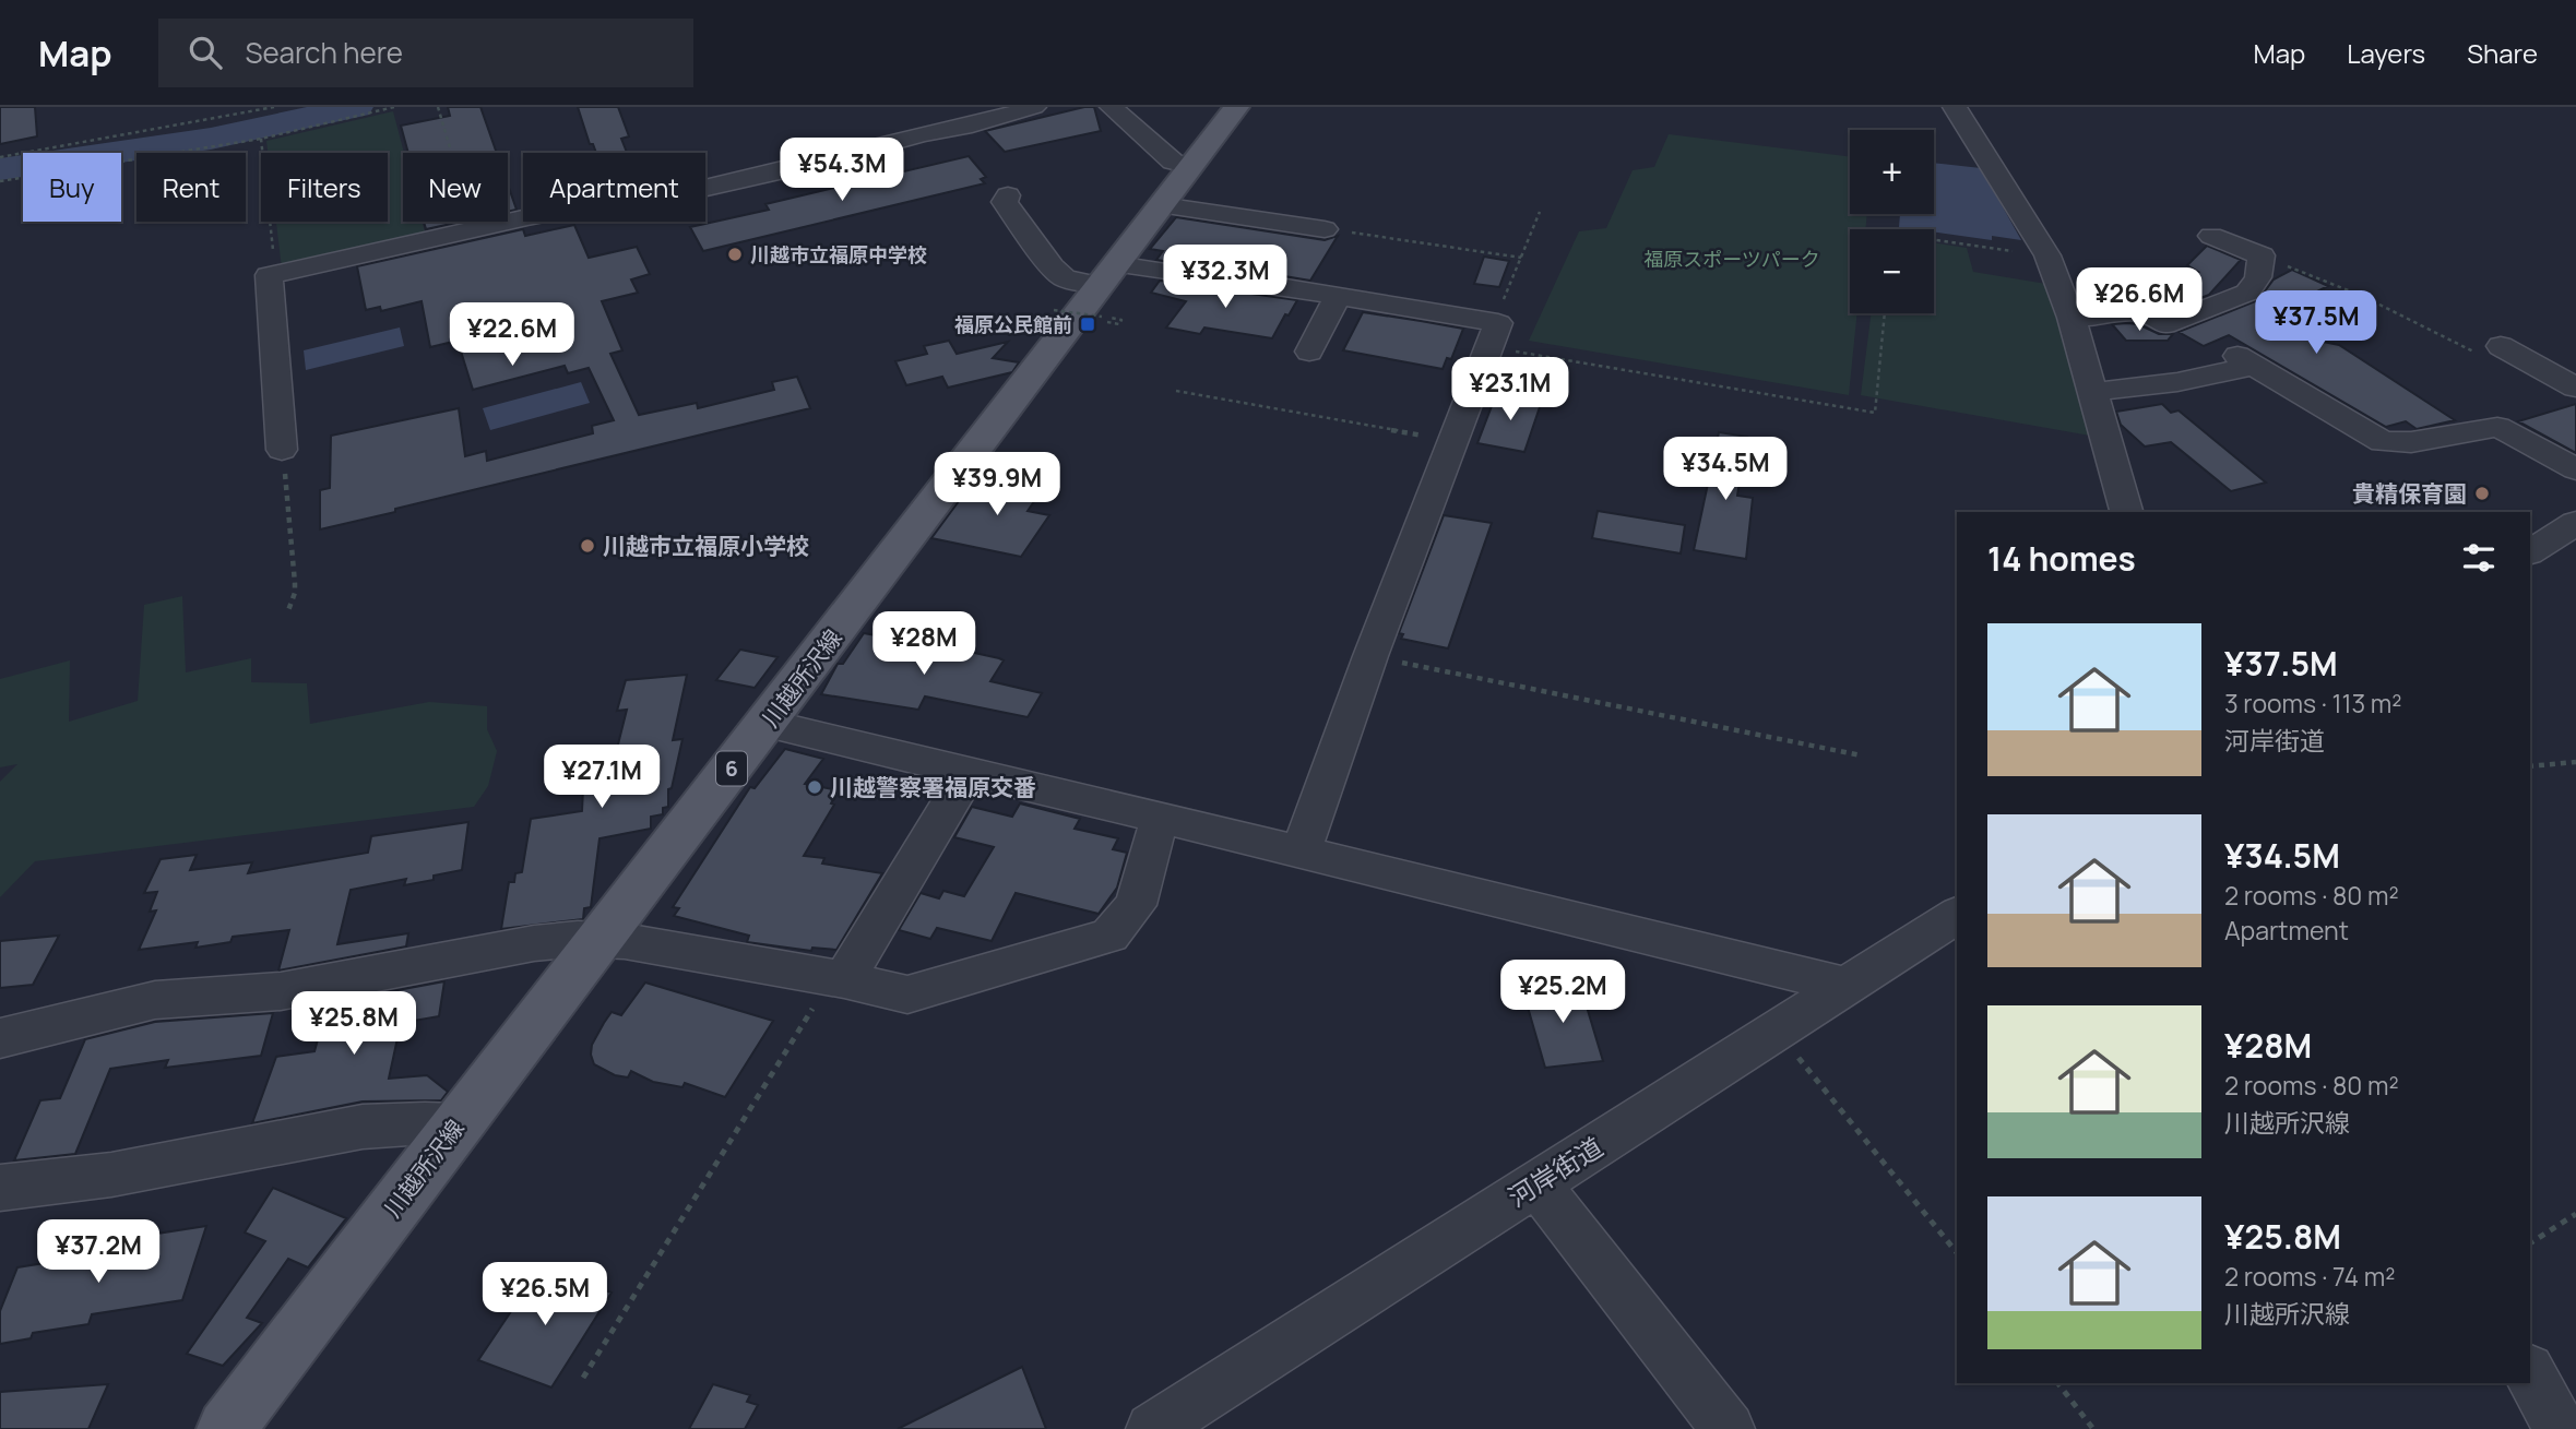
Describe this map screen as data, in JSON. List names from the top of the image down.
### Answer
{
  "streets": {
    "main road": ["川越所沢線", "6"],
    "street": ["河岸街道"]
  },
  "parks": ["福原スポーツパーク"],
  "places": {
    "other": [
      "川越市立福原中学校",
      "貴精保育園",
      "川越市立福原小学校",
      "川越警察署福原交番"
    ],
    "transit": ["福原公民館前"]
  },
  "page": {
    "header": "Map",
    "search": "Search here",
    "nav": ["Map", "Layers", "Share"],
    "map_buttons": ["+", "−"],
    "price": [
      "¥54.3M",
      "¥32.3M",
      "¥26.6M",
      "¥37.5M",
      "¥22.6M",
      "¥23.1M",
      "¥34.5M",
      "¥39.9M",
      "¥28M",
      "¥27.1M",
      "¥25.2M",
      "¥25.8M",
      "¥37.2M",
      "¥26.5M"
    ],
    "chip": [
      "Buy",
      "Rent",
      "Filters",
      "New",
      "Apartment"
    ],
    "heading": "14 homes",
    "list": [
      {
        "name": "¥37.5M",
        "note": "3 rooms · 113 m² · 河岸街道"
      },
      {
        "name": "¥34.5M",
        "note": "2 rooms · 80 m² · Apartment"
      },
      {
        "name": "¥28M",
        "note": "2 rooms · 80 m² · 川越所沢線"
      },
      {
        "name": "¥25.8M",
        "note": "2 rooms · 74 m² · 川越所沢線"
      }
    ]
  }
}
